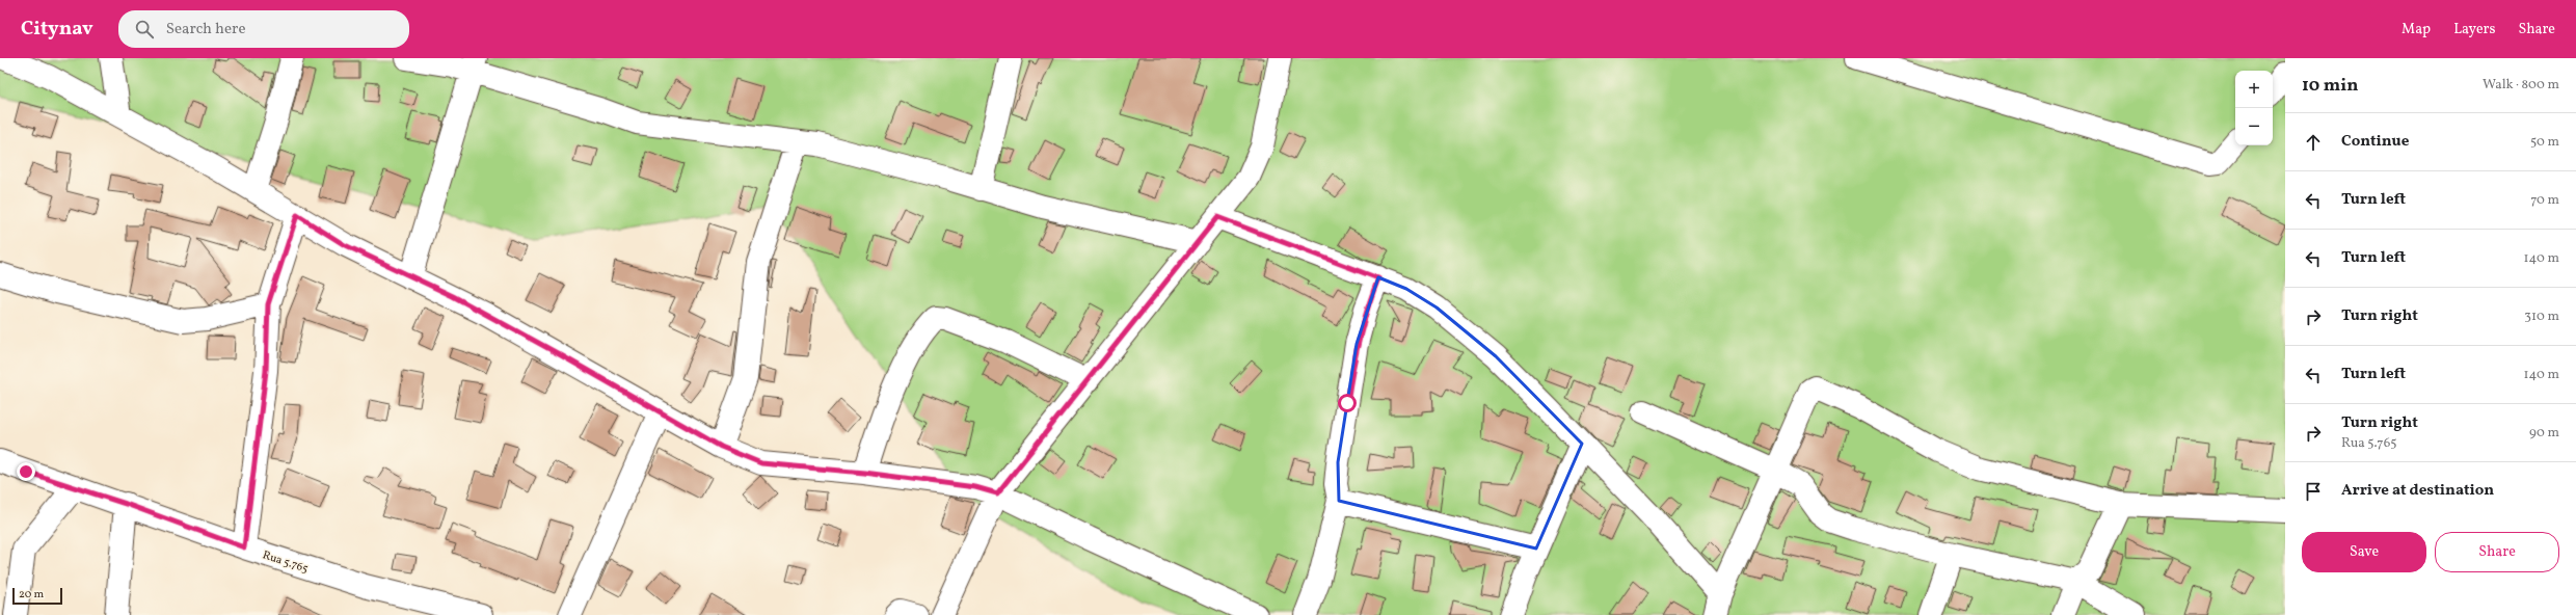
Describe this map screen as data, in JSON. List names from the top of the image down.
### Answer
{
  "streets": {
    "street": ["Rua 5.765"]
  },
  "scale_bar": "20 m",
  "page": {
    "header": "Citynav",
    "search": "Search here",
    "nav": ["Map", "Layers", "Share"],
    "heading": ["10 min", "Walk · 800 m"],
    "map_buttons": ["+", "−"],
    "list": [
      ["Continue", "50 m"],
      ["Turn left", "70 m"],
      ["Turn left", "140 m"],
      ["Turn right", "310 m"],
      ["Turn left", "140 m"],
      ["Turn right", "Rua 5.765", "90 m"],
      "Arrive at destination"
    ],
    "buttons": ["Save", "Share"],
    "scale": "20 m"
  }
}
